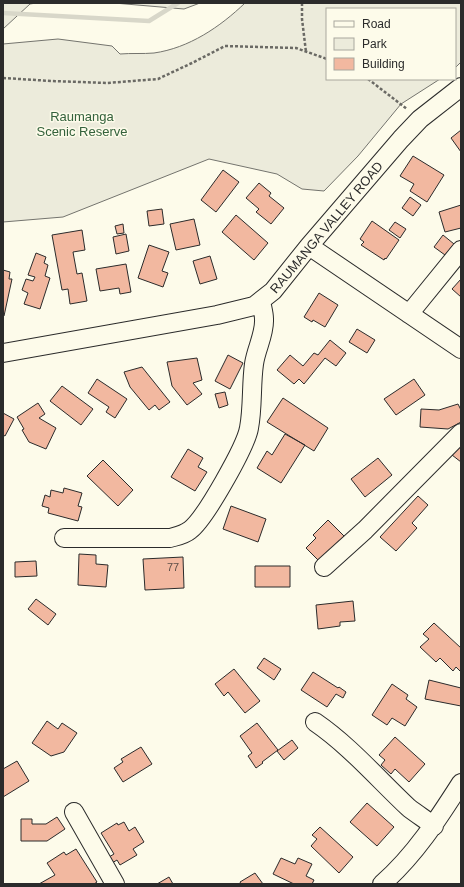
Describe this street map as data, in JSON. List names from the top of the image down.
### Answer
{
  "streets": {
    "street": ["RAUMANGA VALLEY ROAD"]
  },
  "parks": ["Raumanga Scenic Reserve"],
  "house_numbers": ["77"],
  "legend": ["Road", "Park", "Building"]
}
